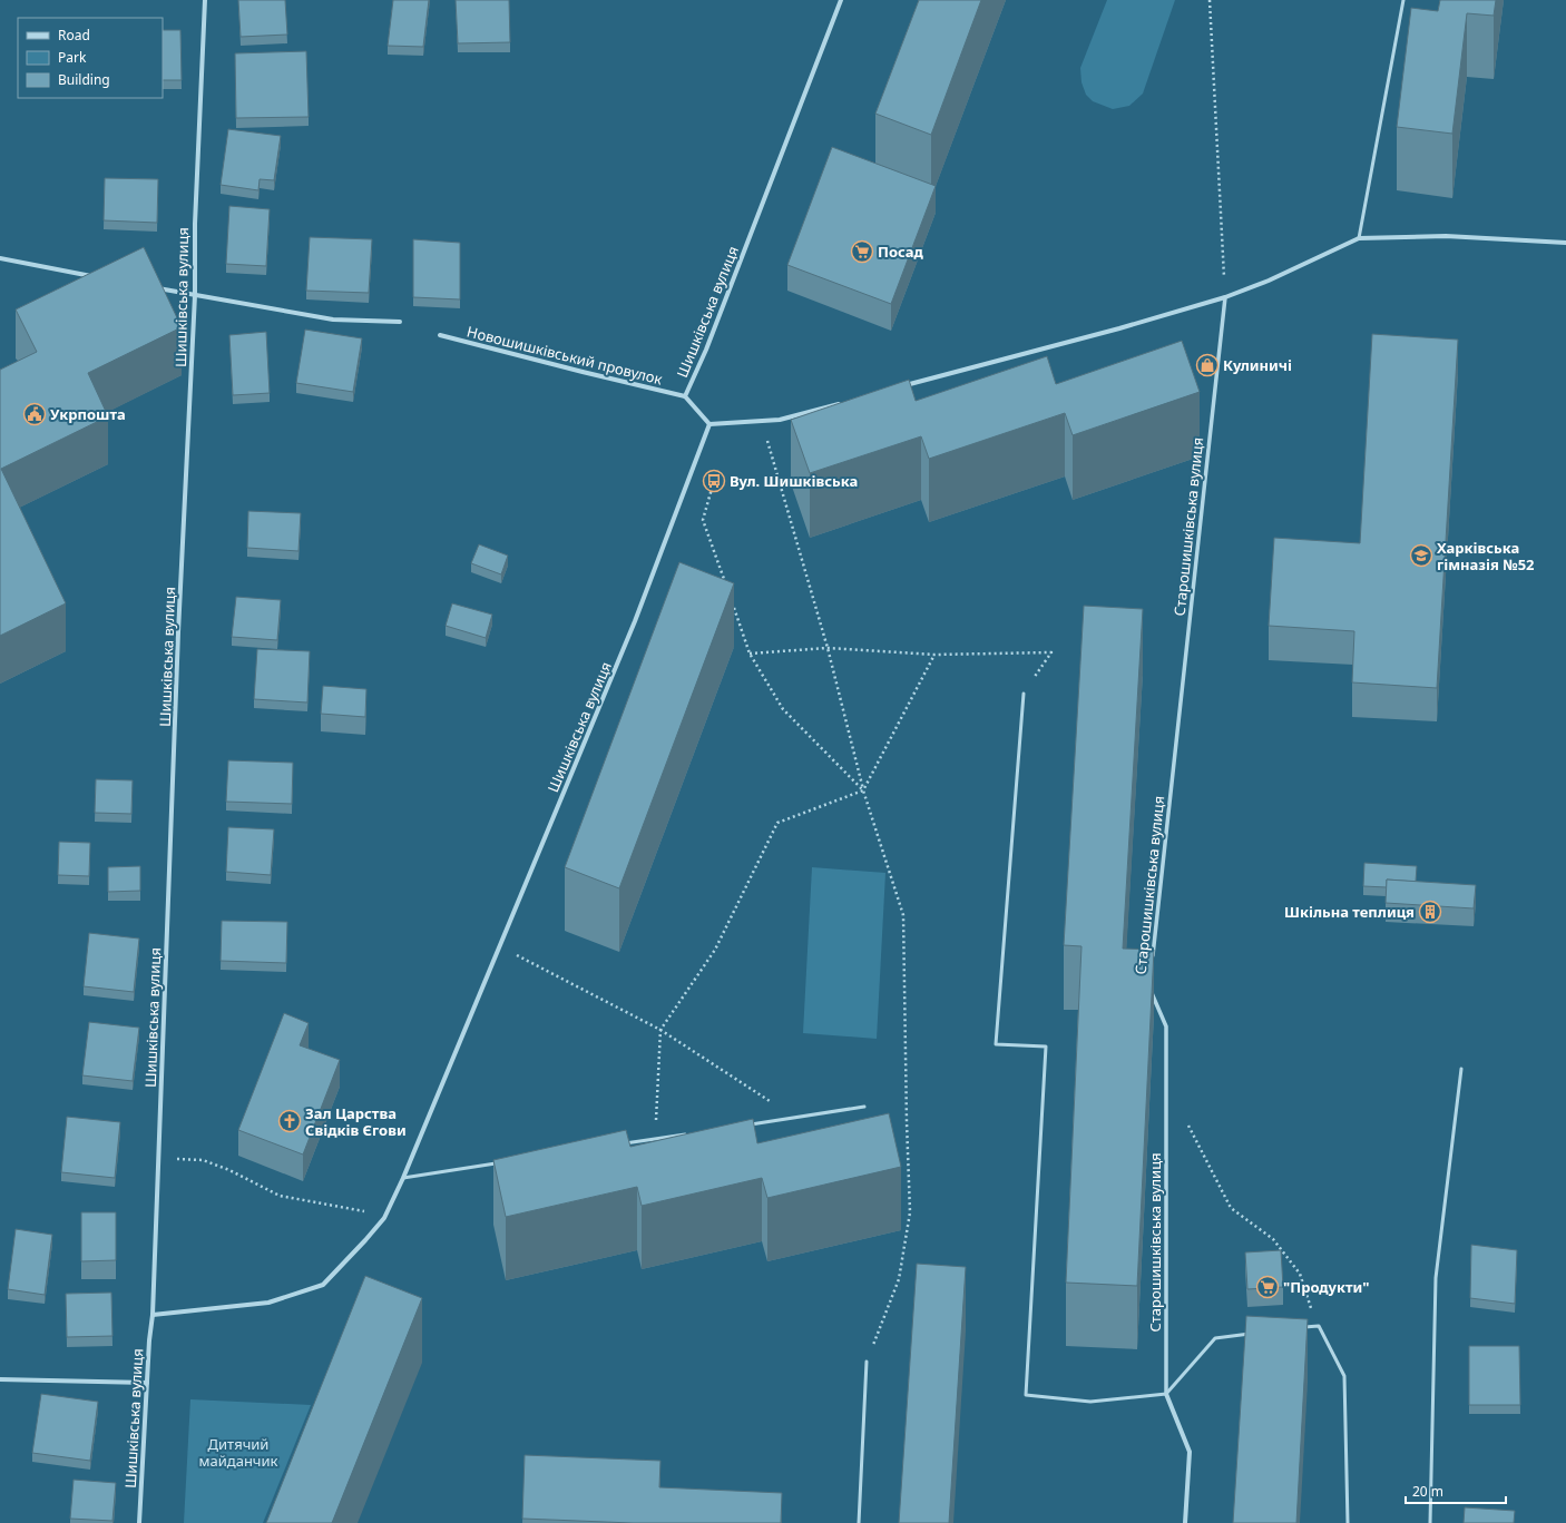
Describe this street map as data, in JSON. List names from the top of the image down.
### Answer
{
  "streets": {
    "street": ["Шишківська вулиця", "Новошишківський провулок", "Старошишківська вулиця"]
  },
  "crossings": [
    ["Шишківська вулиця", "Новошишківський провулок"]
  ],
  "parks": ["Дитячий майданчик"],
  "places": {
    "supermarket": ["Посад", "\"Продукти\""],
    "shop": ["Кулиничі"],
    "public building": ["Укрпошта"],
    "bus stop": ["Вул. Шишківська"],
    "school or university": ["Харківська гімназія №52"],
    "building": ["Шкільна теплиця"],
    "church": ["Зал Царства Свідків Єгови"]
  },
  "legend": ["Road", "Park", "Building"],
  "scale_bar": "20 m"
}
